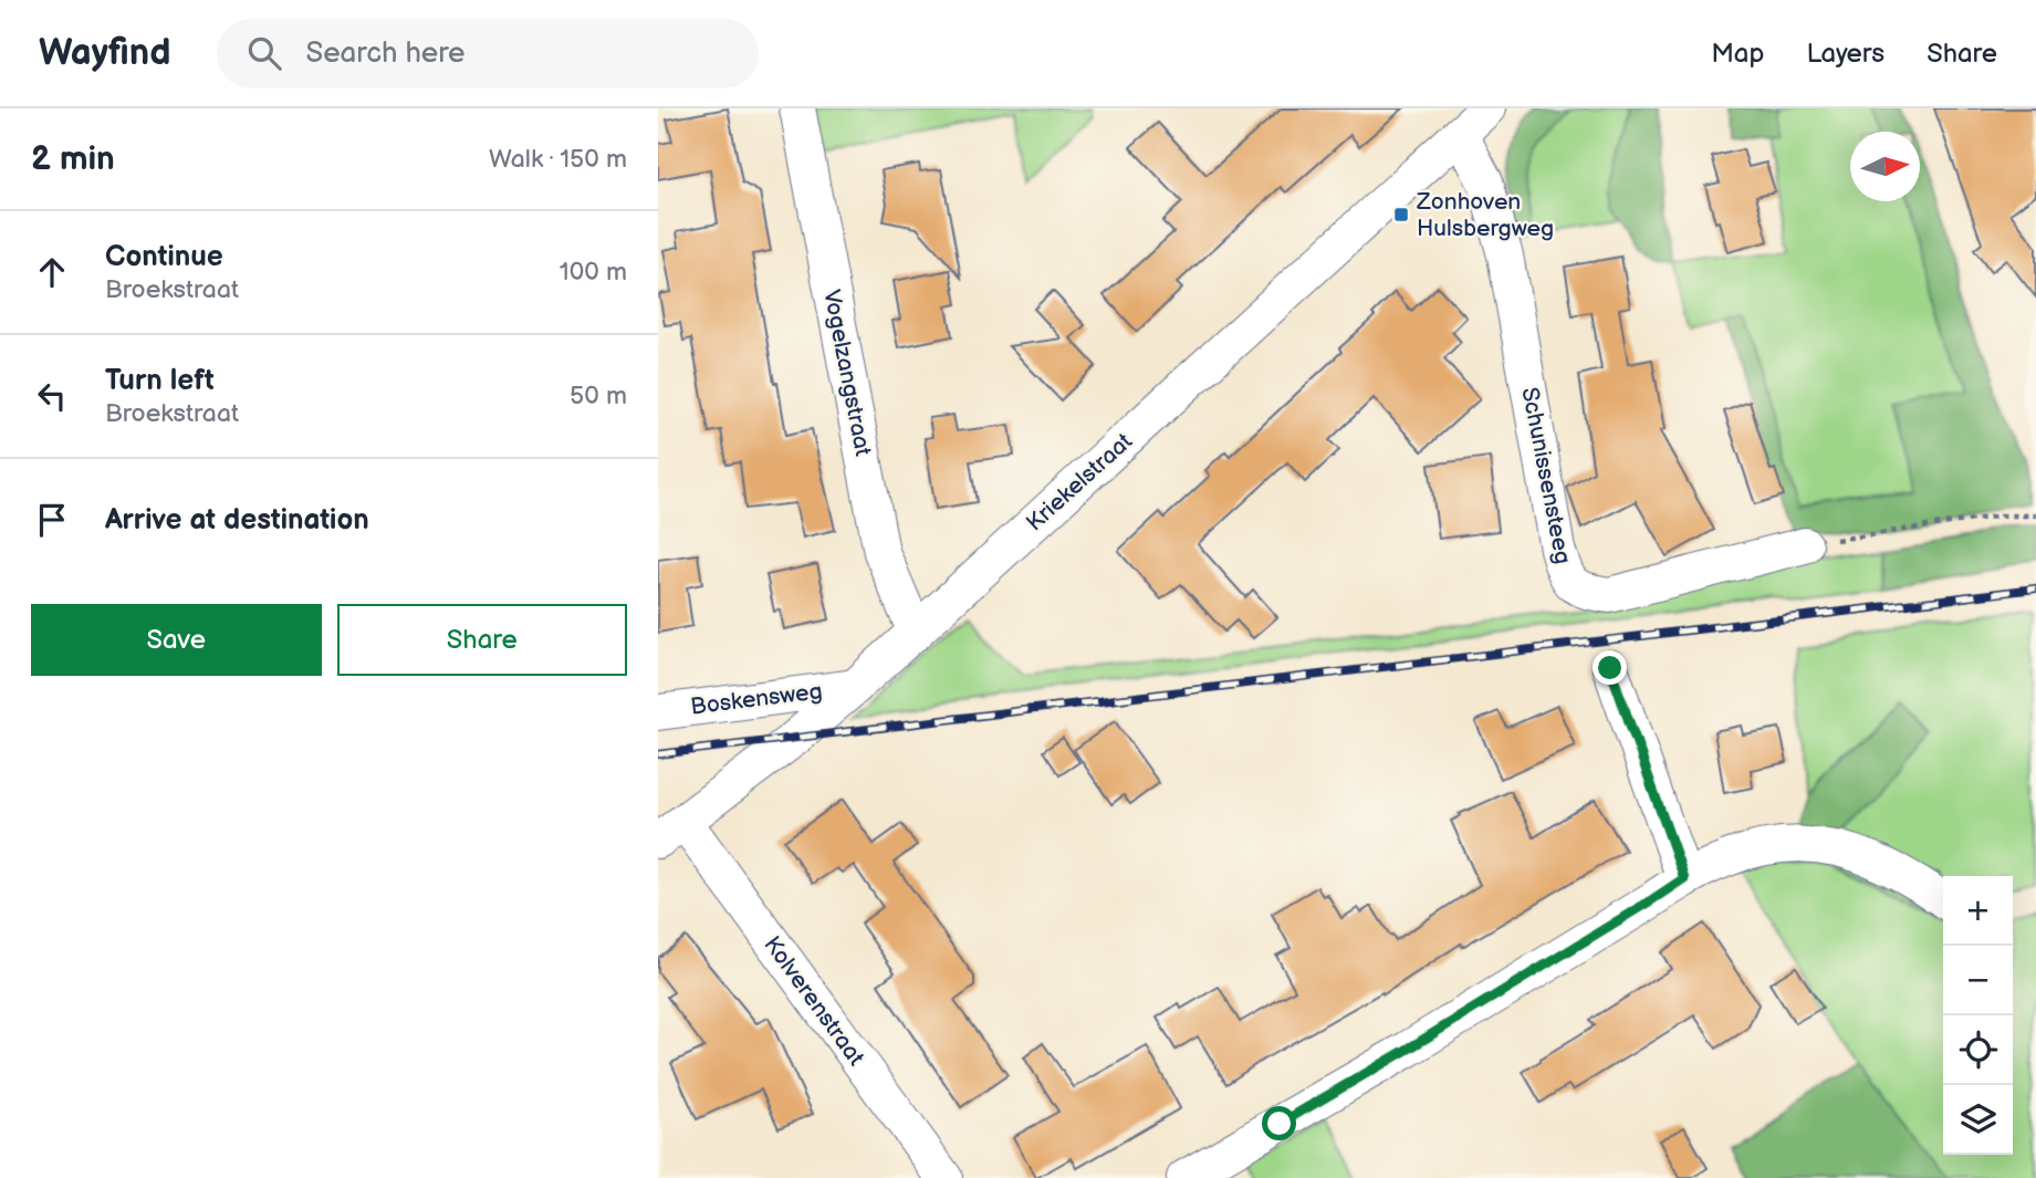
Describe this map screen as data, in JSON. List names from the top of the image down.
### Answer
{
  "streets": {
    "street": [
      "Vogelzangstraat",
      "Schunissensteeg",
      "Kriekelstraat",
      "Boskensweg",
      "Kolverenstraat"
    ]
  },
  "crossings": [
    ["Vogelzangstraat", "Kriekelstraat"],
    ["Schunissensteeg", "Kriekelstraat"],
    ["Kriekelstraat", "Boskensweg"],
    ["Kriekelstraat", "Kolverenstraat"]
  ],
  "places": {
    "transit": ["Zonhoven Hulsbergweg"]
  },
  "north": "right",
  "page": {
    "header": "Wayfind",
    "search": "Search here",
    "nav": ["Map", "Layers", "Share"],
    "heading": ["2 min", "Walk · 150 m"],
    "list": [
      ["Continue", "Broekstraat", "100 m"],
      ["Turn left", "Broekstraat", "50 m"],
      "Arrive at destination"
    ],
    "buttons": ["Save", "Share"],
    "map_buttons": ["+", "−"]
  }
}
